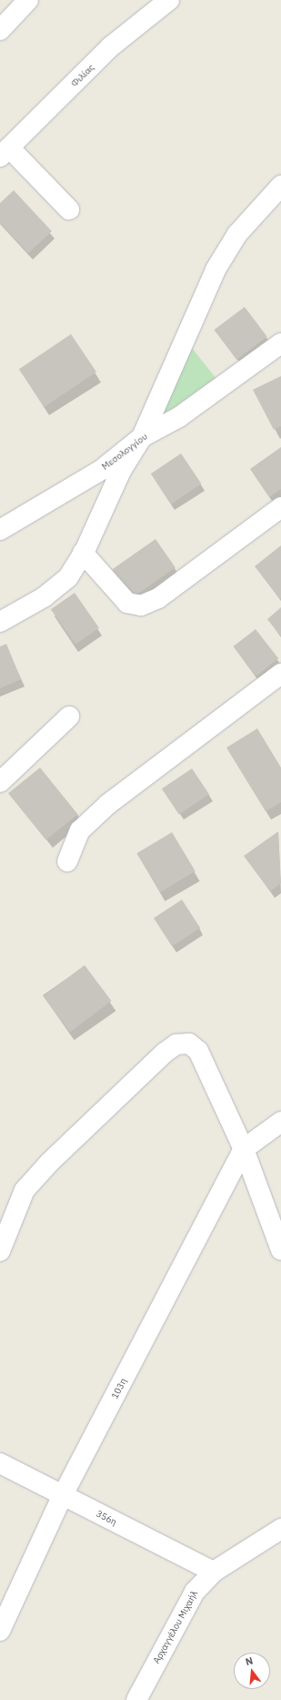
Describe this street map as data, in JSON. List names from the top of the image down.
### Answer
{
  "streets": {
    "street": [
      "Φιλίας",
      "Μεσολογγίου",
      "103η",
      "356η",
      "Αρχαγγέλου Μιχαήλ"
    ]
  },
  "crossings": [
    ["103η", "356η"],
    ["356η", "Αρχαγγέλου Μιχαήλ"]
  ],
  "north": "top"
}
